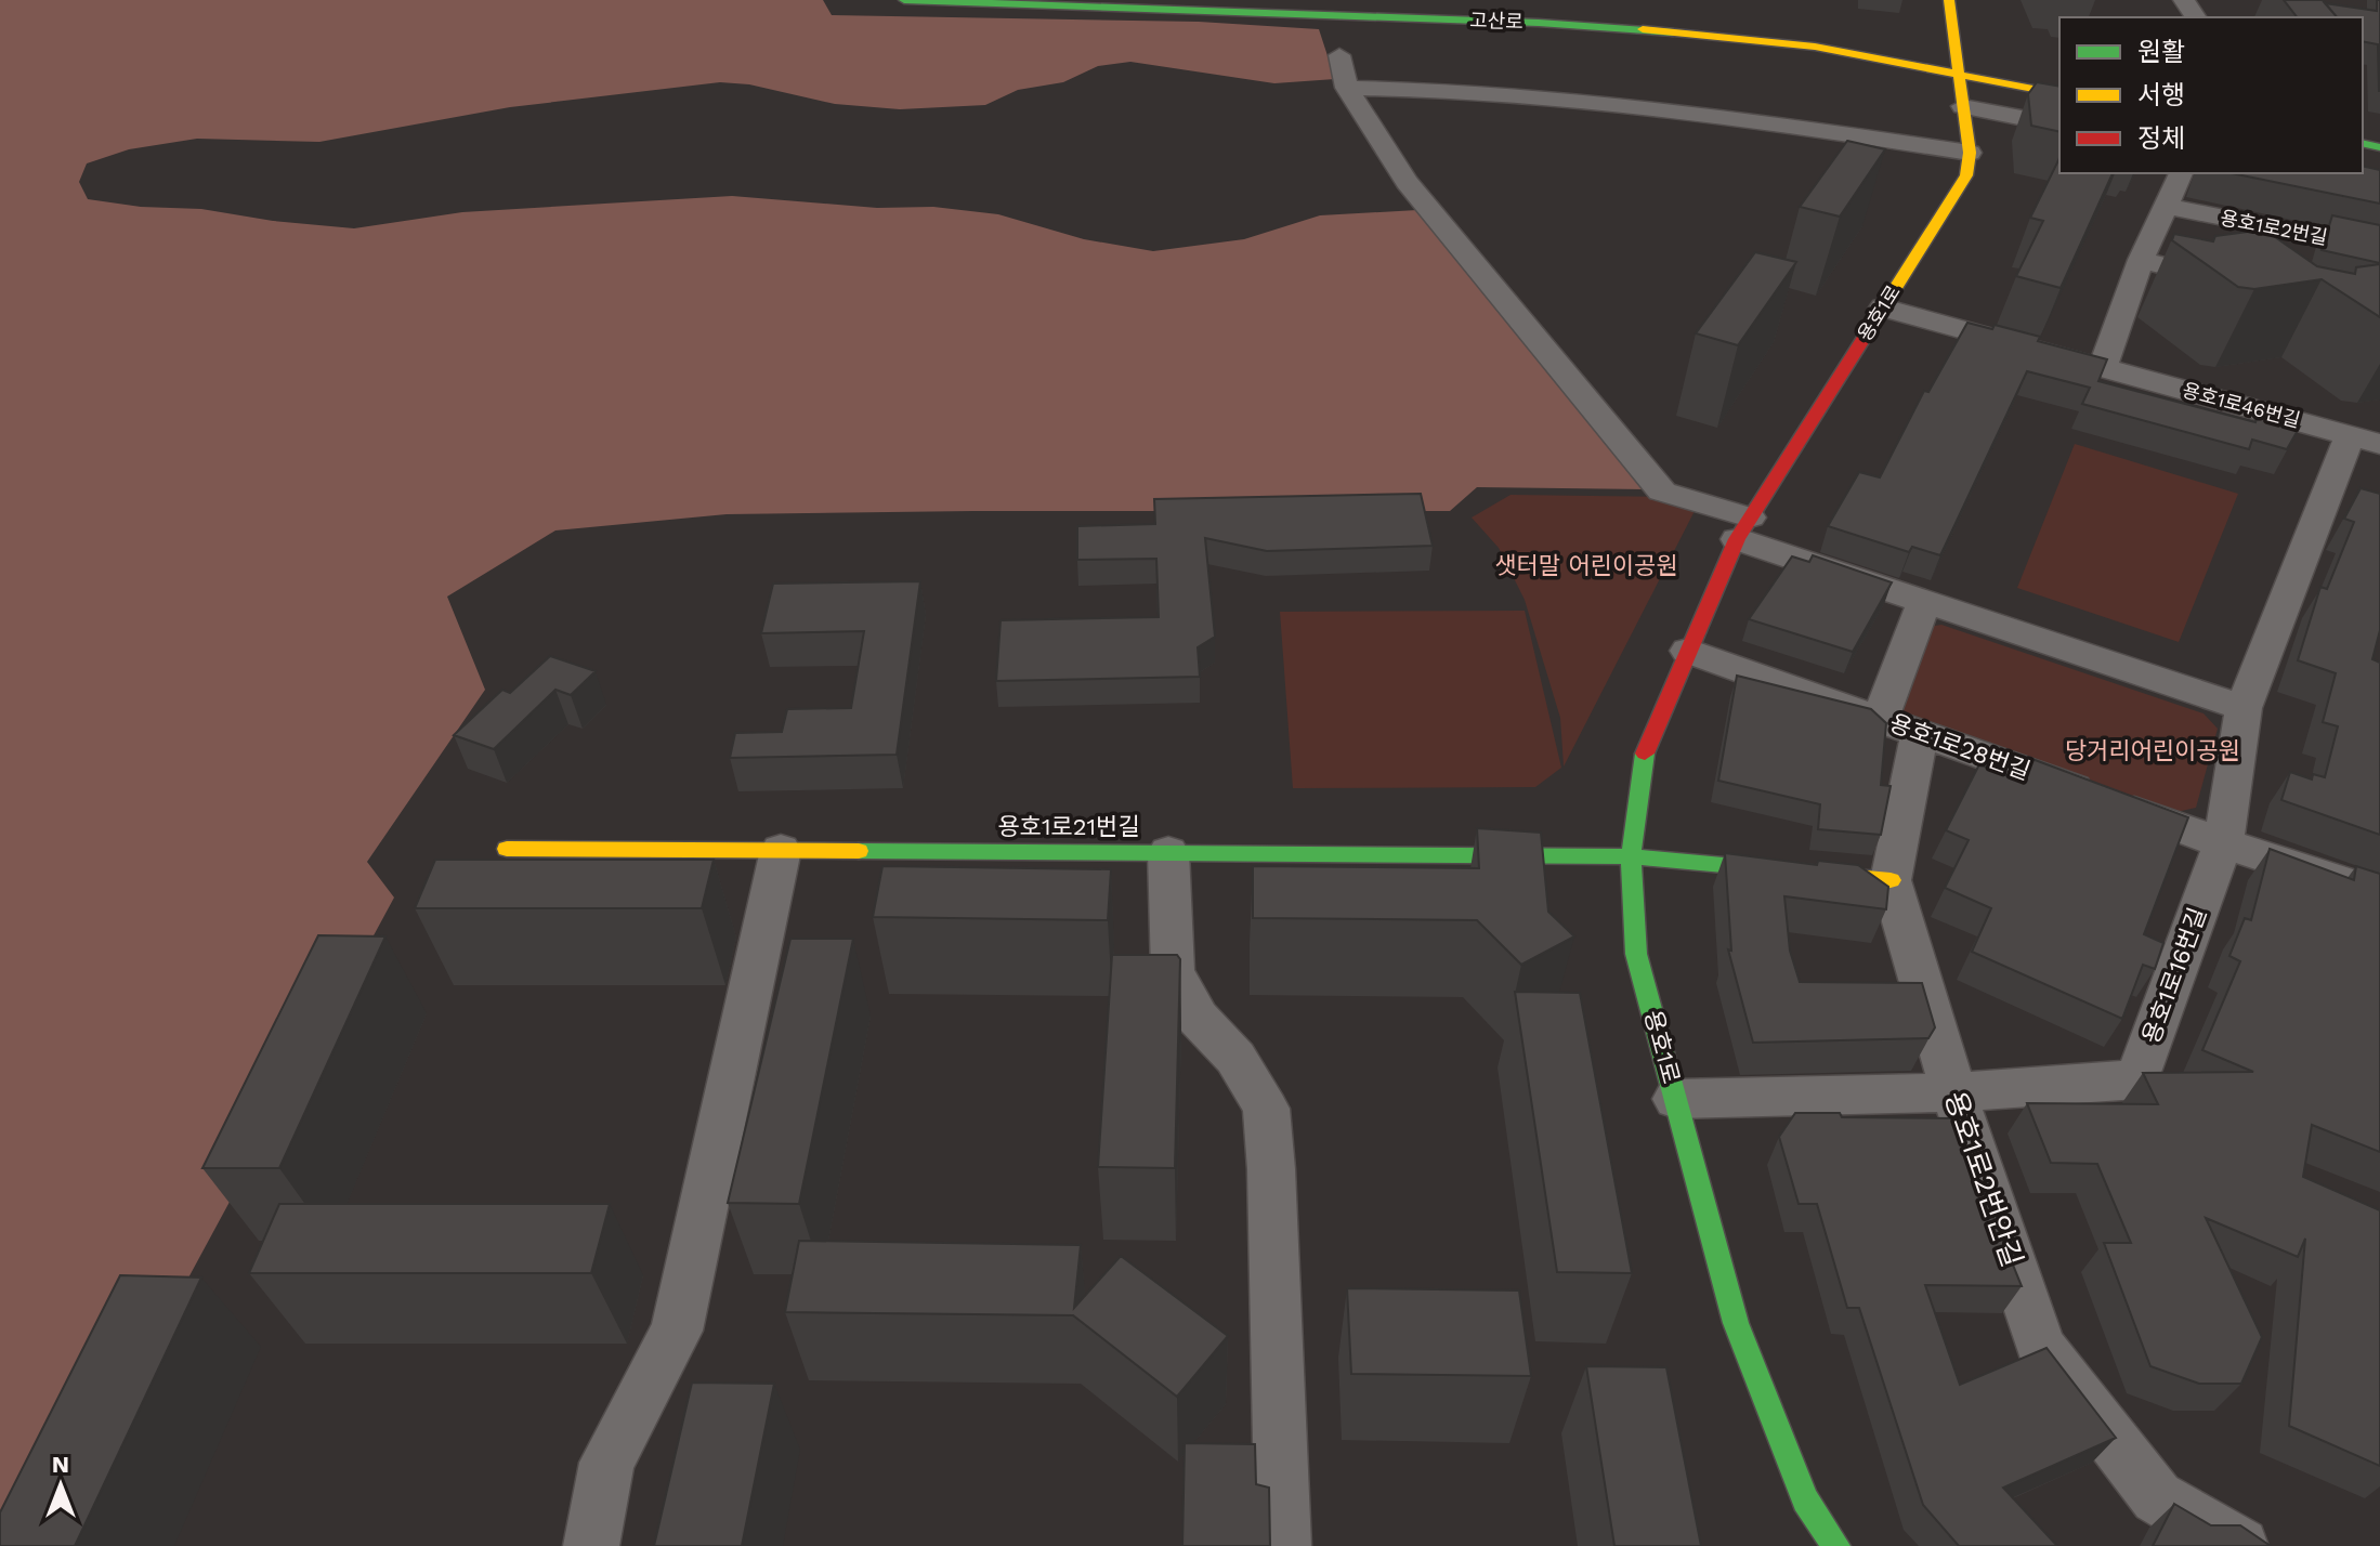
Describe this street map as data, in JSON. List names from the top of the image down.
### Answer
{
  "streets": {
    "street": [
      "고산로",
      "용호1로2번길",
      "용호1로",
      "용호1로46번길",
      "용호1로28번길",
      "용호1로21번길",
      "용호1로16번길",
      "용호1로2번안길"
    ]
  },
  "crossings": [
    ["고산로", "용호1로"],
    ["용호1로", "용호1로46번길"],
    ["용호1로", "용호1로28번길"],
    ["용호1로", "용호1로21번길"],
    ["용호1로", "용호1로16번길"],
    ["용호1로46번길", "용호1로16번길"],
    ["용호1로28번길", "용호1로16번길"],
    ["용호1로28번길", "용호1로2번안길"],
    ["용호1로21번길", "용호1로2번안길"],
    ["용호1로16번길", "용호1로2번안길"]
  ],
  "parks": ["샛터말 어린이공원", "당거리어린이공원"],
  "legend": ["원활", "서행", "정체"],
  "north": "top"
}
